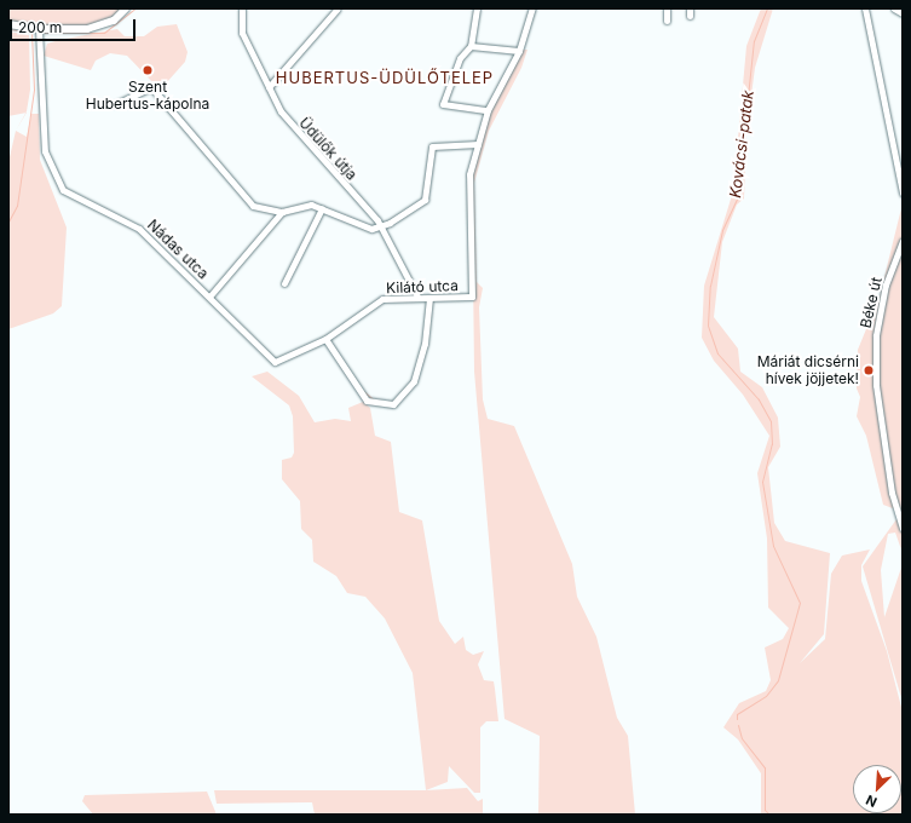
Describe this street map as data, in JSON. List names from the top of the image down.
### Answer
{
  "streets": {
    "street": [
      "Üdülők útja",
      "Nádas utca",
      "Kilátó utca",
      "Béke út"
    ]
  },
  "crossings": [
    ["Üdülők útja", "Kilátó utca"],
    ["Nádas utca", "Kilátó utca"]
  ],
  "districts": ["HUBERTUS-ÜDÜLŐTELEP"],
  "water": ["Kovácsi-patak"],
  "places": ["Szent Hubertus-kápolna", "Máriát dicsérni hívek jöjjetek!"],
  "scale_bar": "200 m",
  "north": "bottom left"
}
